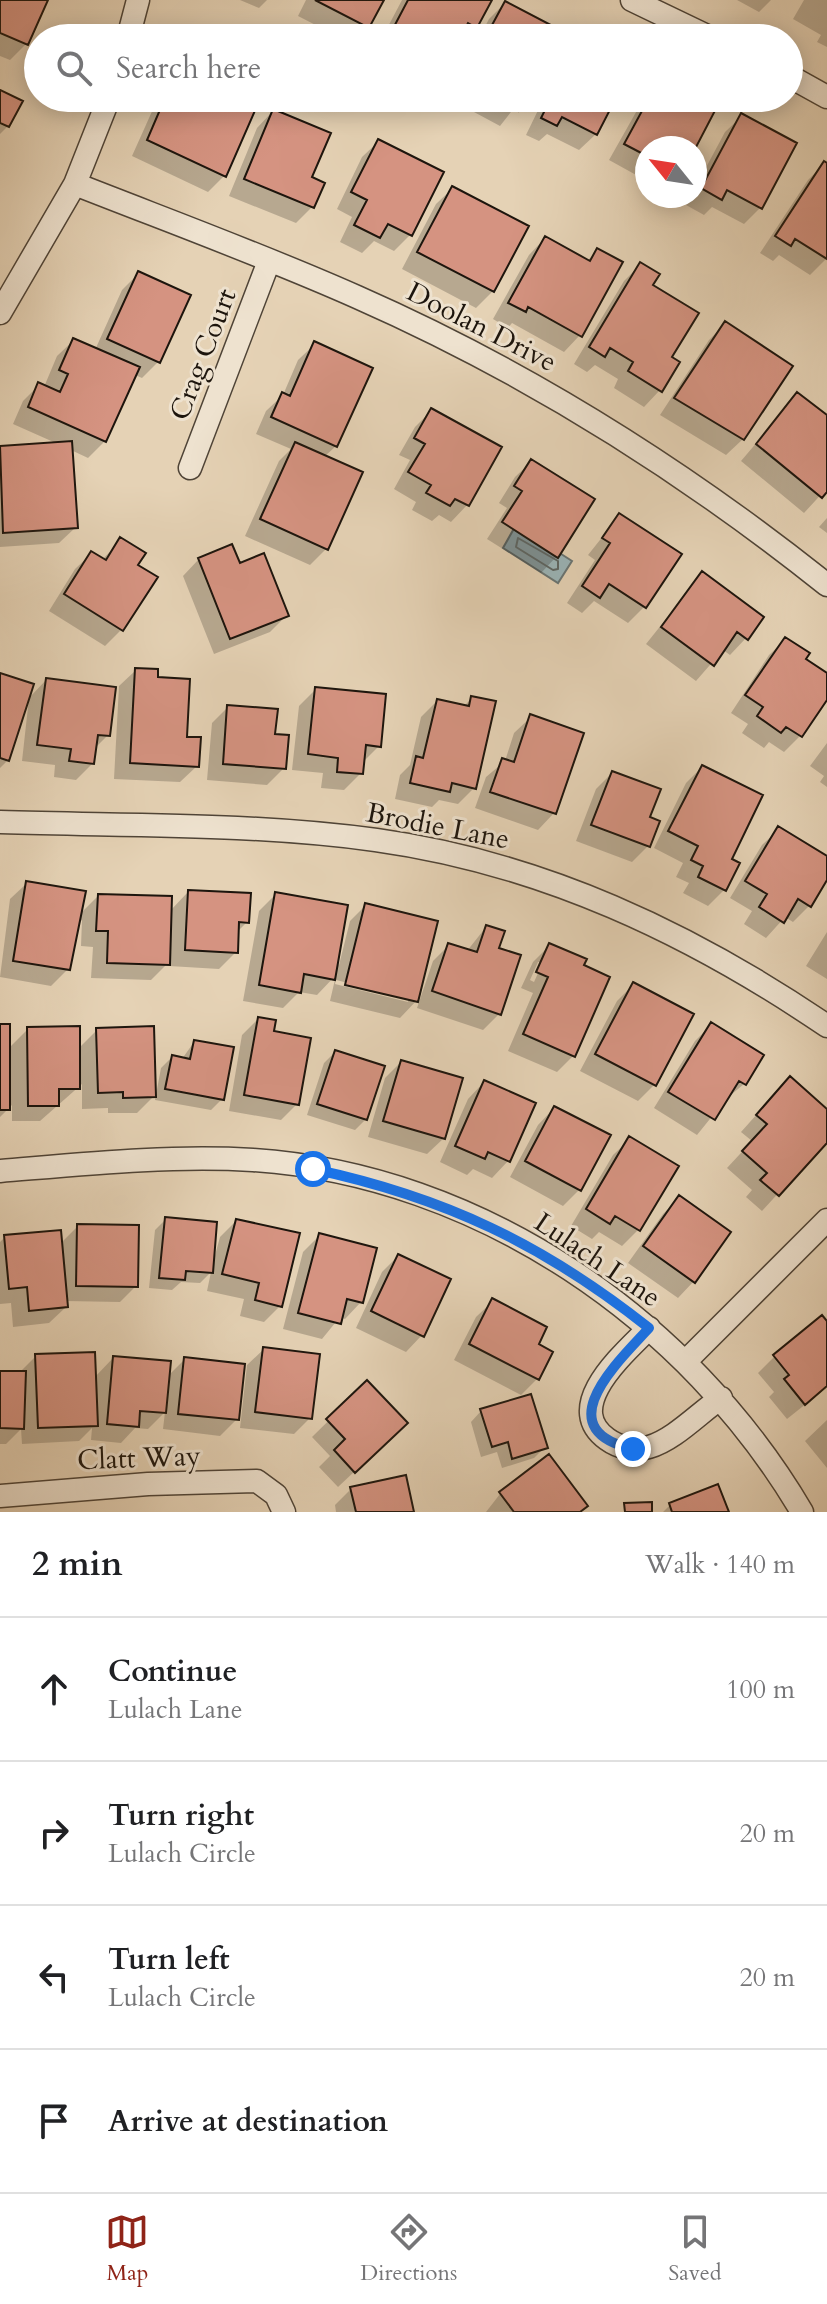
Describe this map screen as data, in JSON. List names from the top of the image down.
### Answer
{
  "streets": {
    "street": [
      "Doolan Drive",
      "Crag Court",
      "Brodie Lane",
      "Lulach Lane",
      "Clatt Way"
    ]
  },
  "crossings": [
    ["Doolan Drive", "Crag Court"]
  ],
  "north": "top left",
  "page": {
    "search": "Search here",
    "heading": ["2 min", "Walk · 140 m"],
    "list": [
      ["Continue", "Lulach Lane", "100 m"],
      ["Turn right", "Lulach Circle", "20 m"],
      ["Turn left", "Lulach Circle", "20 m"],
      "Arrive at destination"
    ],
    "nav": ["Map", "Directions", "Saved"]
  }
}
